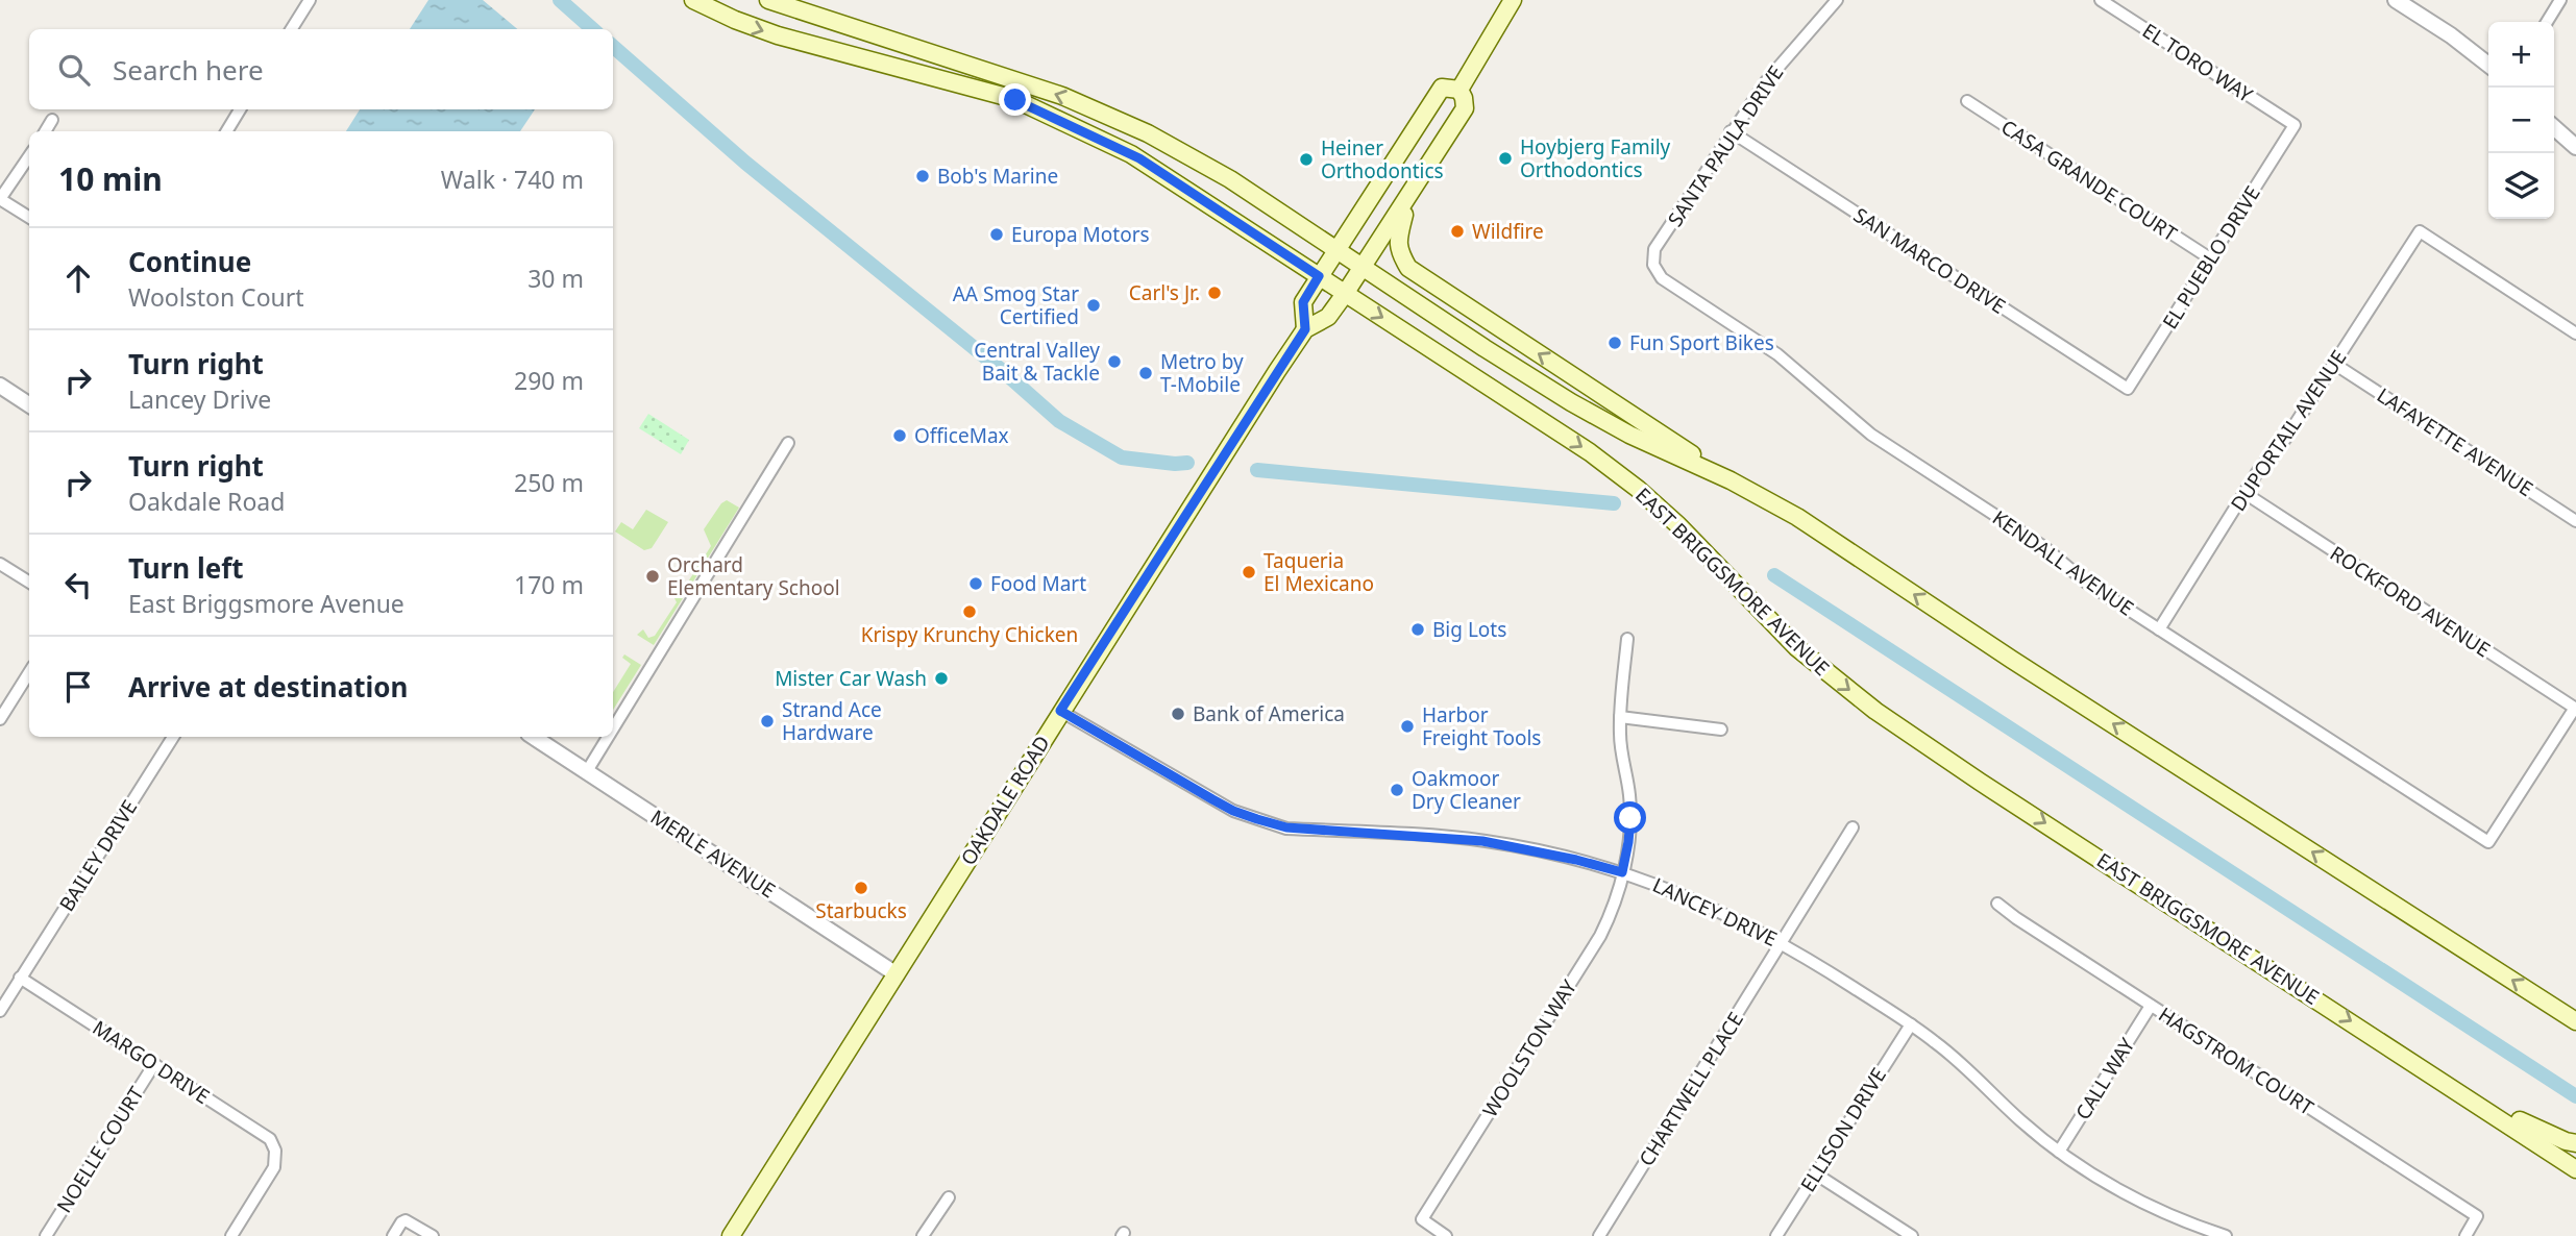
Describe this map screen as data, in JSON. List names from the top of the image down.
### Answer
{
  "streets": {
    "main road": ["EAST BRIGGSMORE AVENUE", "OAKDALE ROAD"],
    "street": [
      "EL TORO WAY",
      "SANTA PAULA DRIVE",
      "CASA GRANDE COURT",
      "EL PUEBLO DRIVE",
      "SAN MARCO DRIVE",
      "DUPORTAIL AVENUE",
      "LAFAYETTE AVENUE",
      "KENDALL AVENUE",
      "ROCKFORD AVENUE",
      "MERLE AVENUE",
      "BAILEY DRIVE",
      "LANCEY DRIVE",
      "WOOLSTON WAY",
      "HAGSTROM COURT",
      "MARGO DRIVE",
      "CALL WAY",
      "CHARTWELL PLACE",
      "ELLISON DRIVE",
      "NOELLE COURT"
    ]
  },
  "crossings": [
    ["EL TORO WAY", "EL PUEBLO DRIVE"],
    ["SANTA PAULA DRIVE", "SAN MARCO DRIVE"],
    ["SANTA PAULA DRIVE", "KENDALL AVENUE"],
    ["CASA GRANDE COURT", "EL PUEBLO DRIVE"],
    ["EL PUEBLO DRIVE", "SAN MARCO DRIVE"],
    ["DUPORTAIL AVENUE", "LAFAYETTE AVENUE"],
    ["DUPORTAIL AVENUE", "KENDALL AVENUE"],
    ["DUPORTAIL AVENUE", "ROCKFORD AVENUE"],
    ["KENDALL AVENUE", "ROCKFORD AVENUE"],
    ["EAST BRIGGSMORE AVENUE", "OAKDALE ROAD"],
    ["OAKDALE ROAD", "MERLE AVENUE"],
    ["OAKDALE ROAD", "LANCEY DRIVE"],
    ["BAILEY DRIVE", "MARGO DRIVE"],
    ["LANCEY DRIVE", "WOOLSTON WAY"],
    ["LANCEY DRIVE", "CALL WAY"],
    ["LANCEY DRIVE", "CHARTWELL PLACE"],
    ["LANCEY DRIVE", "ELLISON DRIVE"],
    ["HAGSTROM COURT", "CALL WAY"],
    ["MARGO DRIVE", "NOELLE COURT"]
  ],
  "places": [
    "Hoybjerg Family Orthodontics",
    "Heiner Orthodontics",
    "Bob's Marine",
    "Wildfire",
    "Europa Motors",
    "Carl's Jr.",
    "AA Smog Star Certified",
    "Fun Sport Bikes",
    "Central Valley Bait & Tackle",
    "Metro by T-Mobile",
    "OfficeMax",
    "Taqueria El Mexicano",
    "Orchard Elementary School",
    "Food Mart",
    "Krispy Krunchy Chicken",
    "Big Lots",
    "Mister Car Wash",
    "Bank of America",
    "Strand Ace Hardware",
    "Harbor Freight Tools",
    "Oakmoor Dry Cleaner",
    "Starbucks"
  ],
  "page": {
    "map_buttons": ["+", "−"],
    "search": "Search here",
    "heading": ["10 min", "Walk · 740 m"],
    "list": [
      ["Continue", "Woolston Court", "30 m"],
      ["Turn right", "Lancey Drive", "290 m"],
      ["Turn right", "Oakdale Road", "250 m"],
      ["Turn left", "East Briggsmore Avenue", "170 m"],
      "Arrive at destination"
    ]
  }
}
